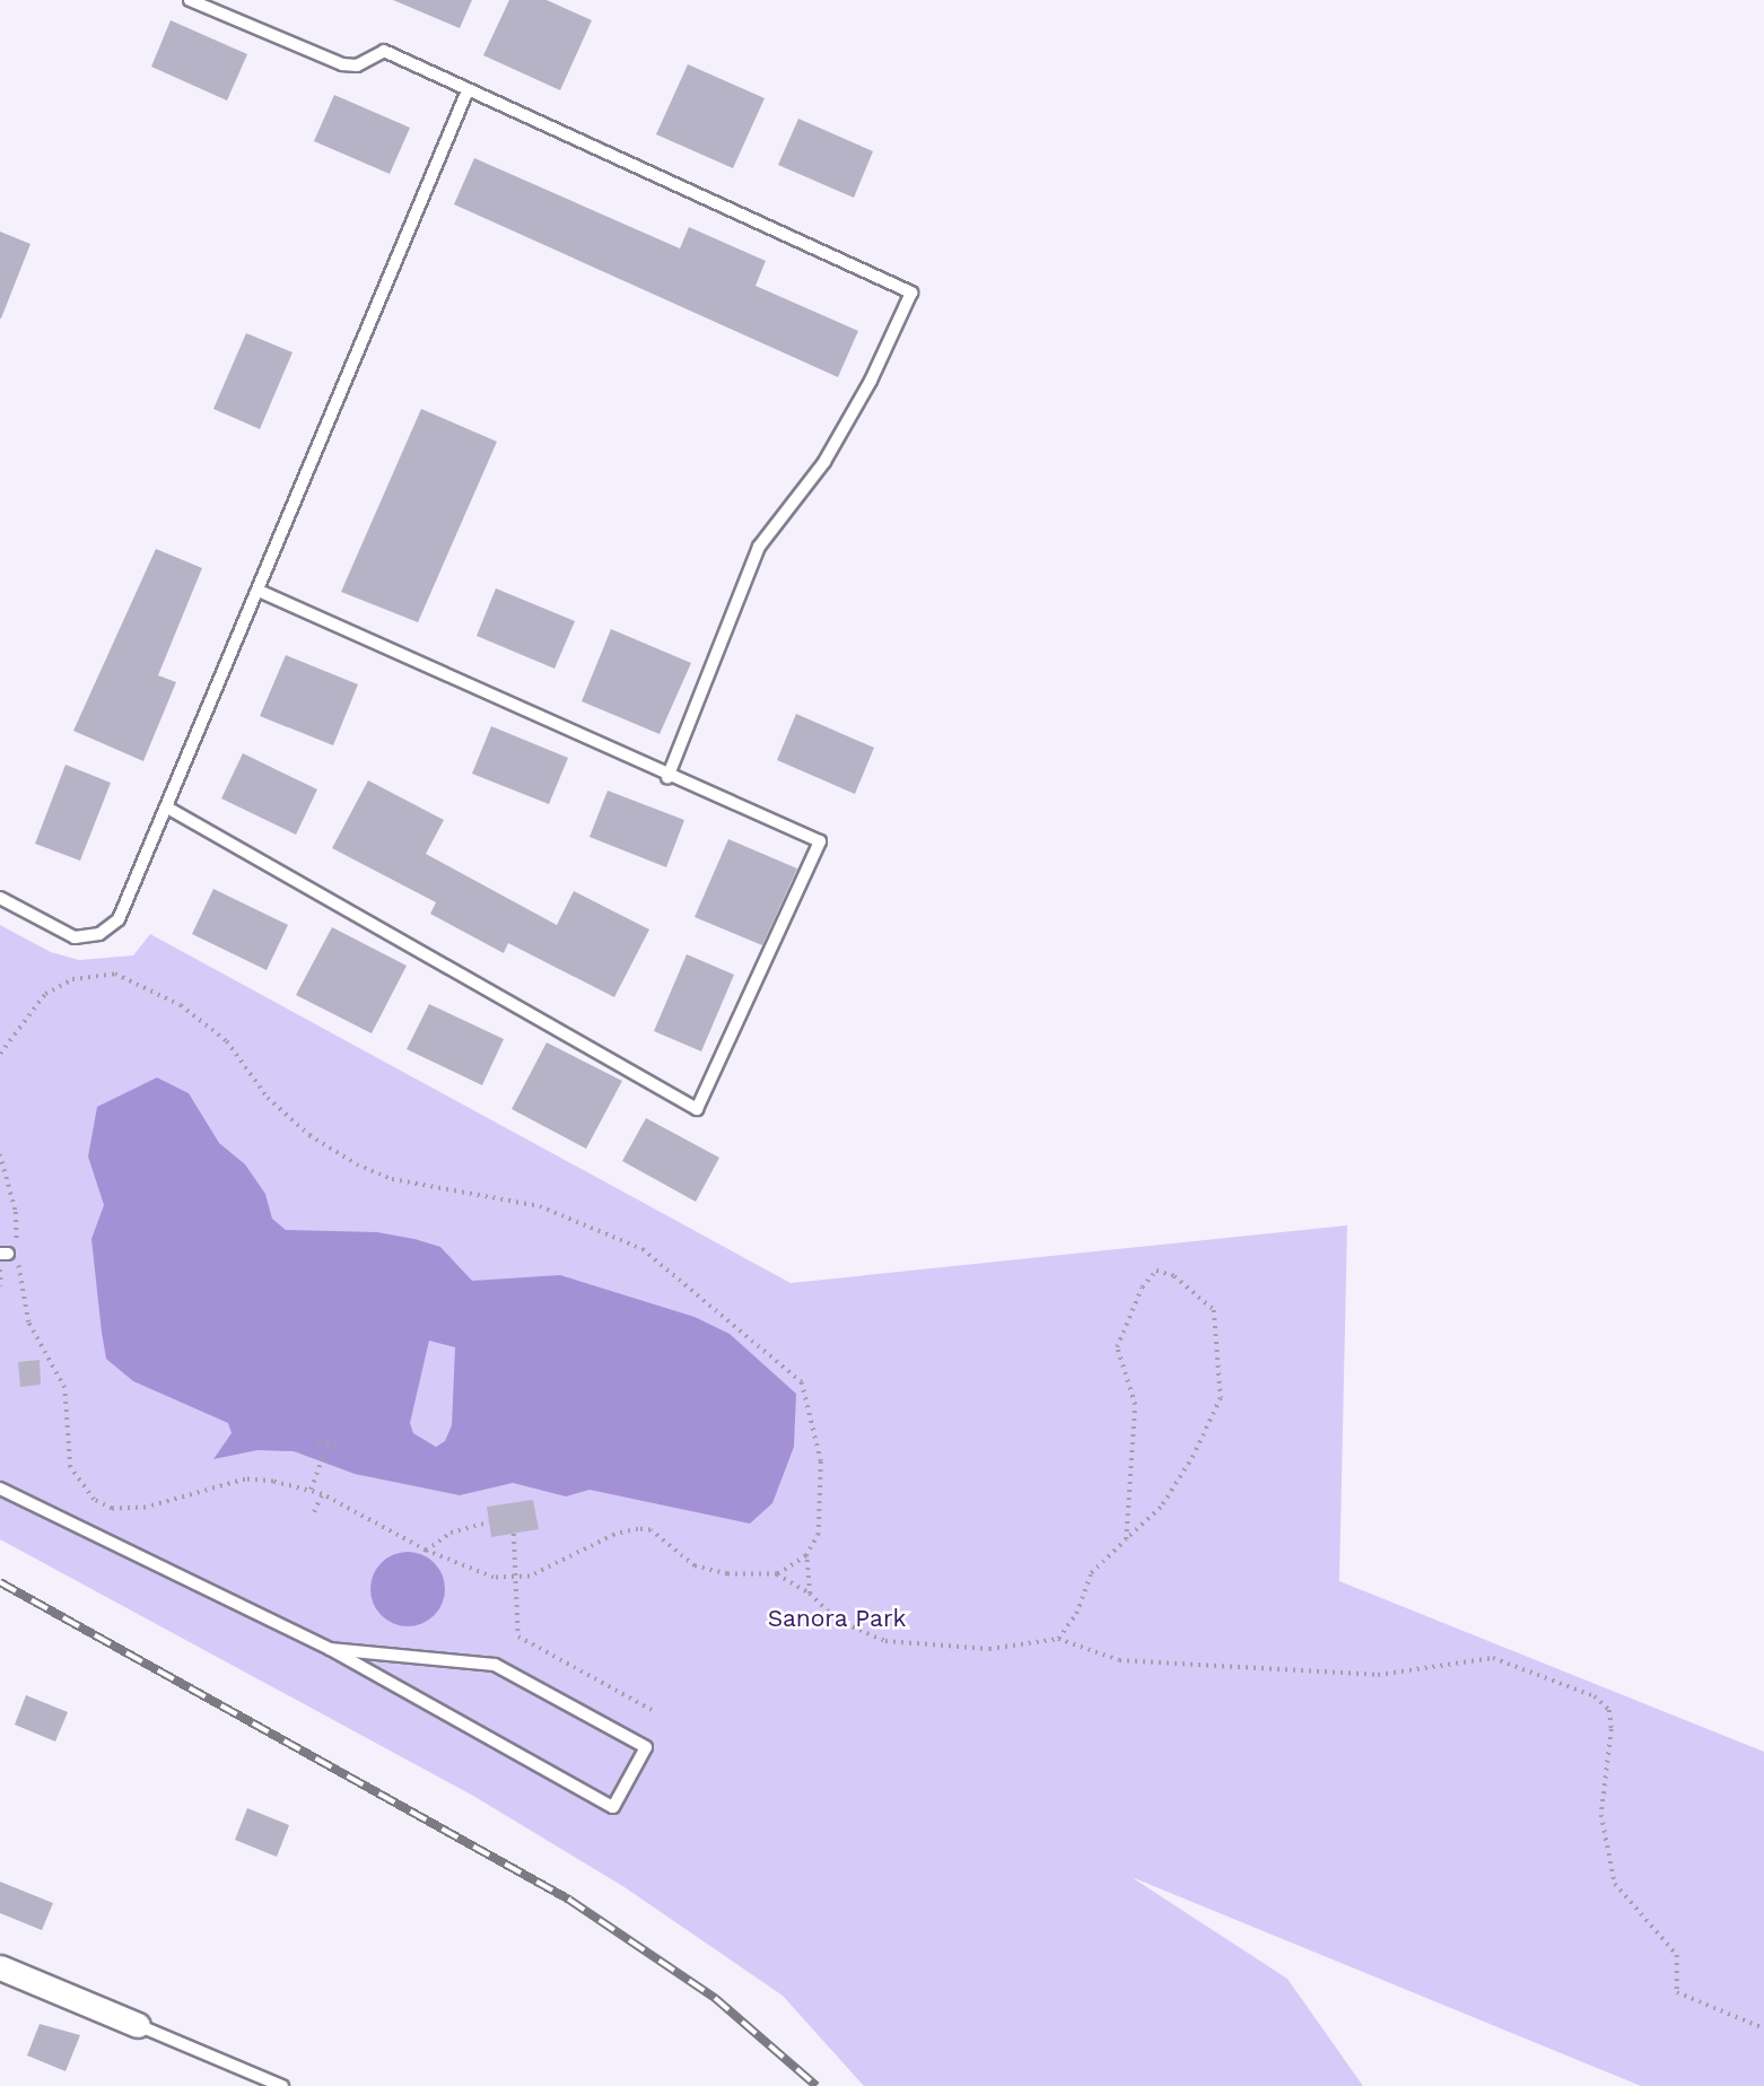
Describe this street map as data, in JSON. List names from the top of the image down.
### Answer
{
  "parks": ["Sanora Park"]
}
